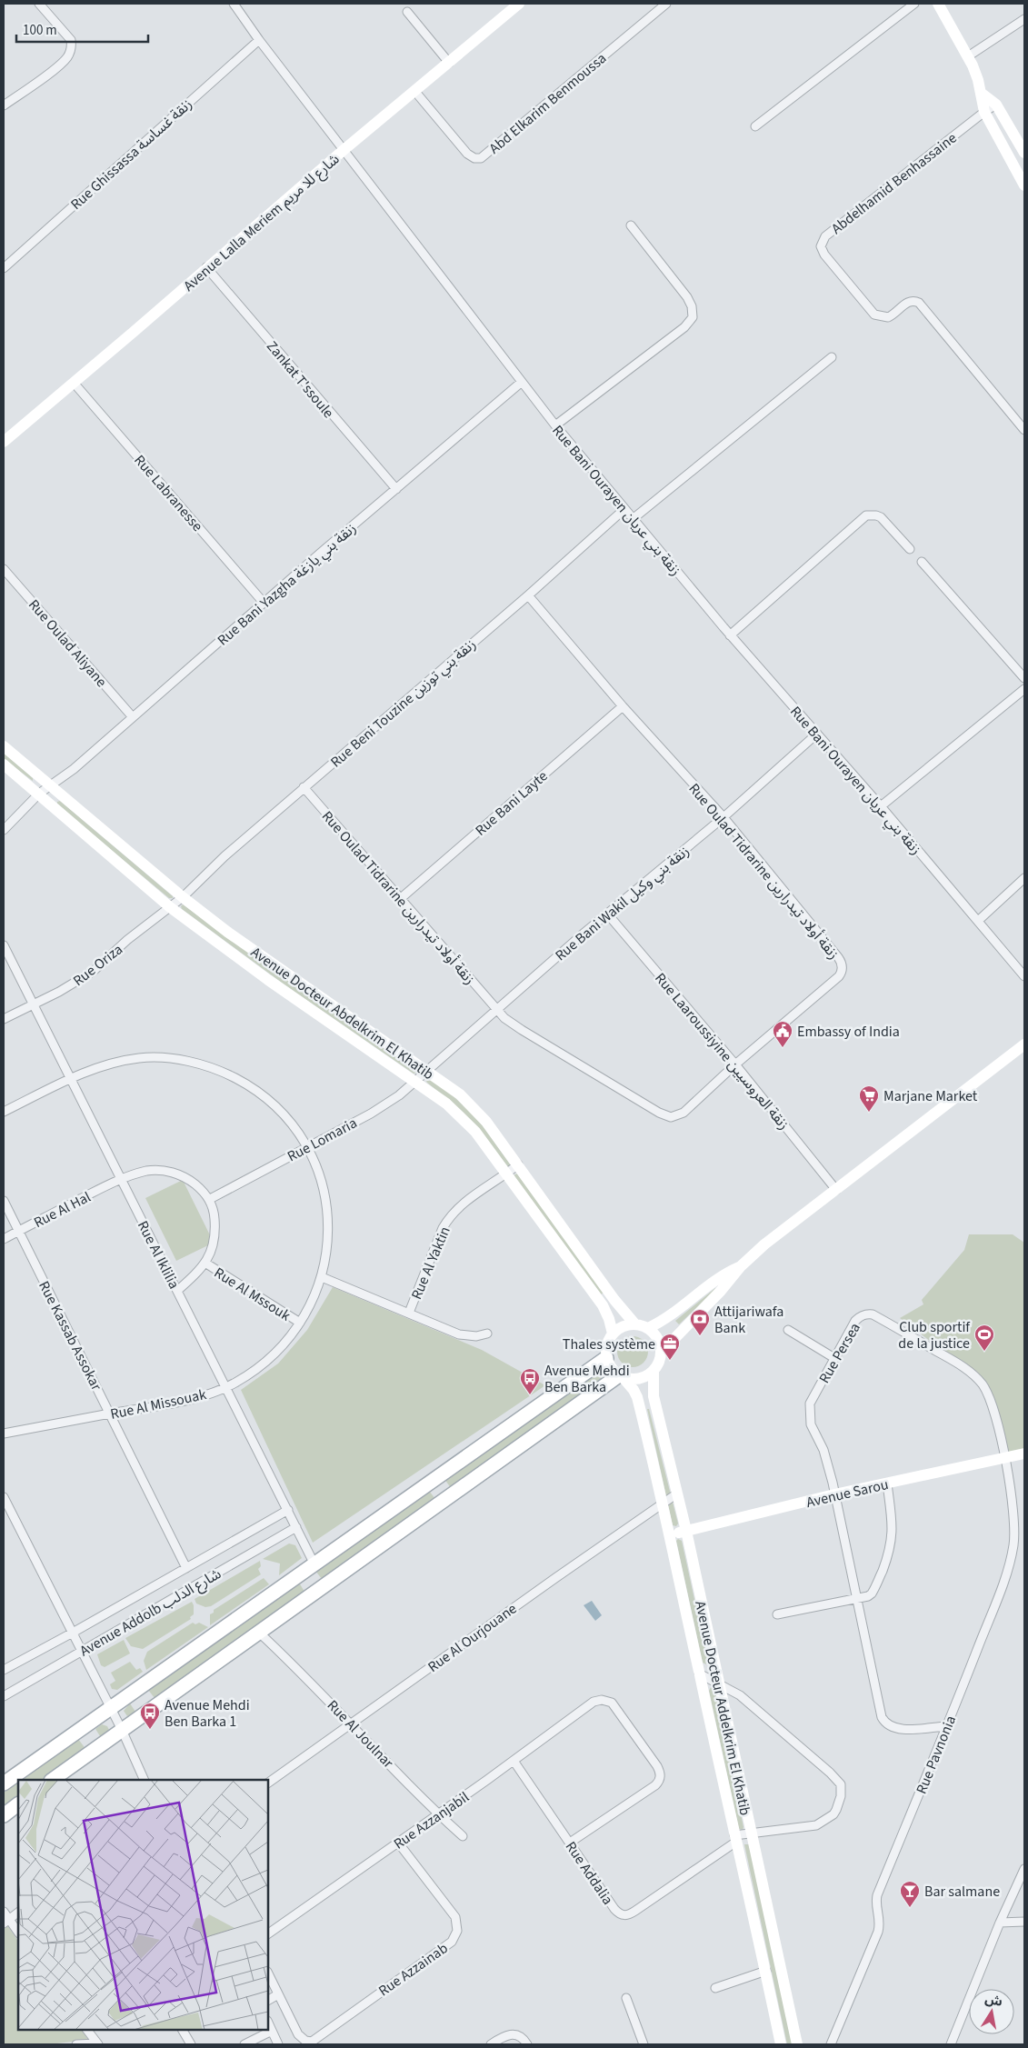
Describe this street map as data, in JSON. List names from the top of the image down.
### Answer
{
  "streets": {
    "main road": [
      "Avenue Lalla Meriem شارع للا مريم",
      "Avenue Docteur Abdelkrim El Khatib",
      "Avenue Sarou",
      "Avenue Docteur Addelkrim El Khatib"
    ],
    "street": [
      "Abd Elkarim Benmoussa",
      "Rue Ghissassa زنقة غساسة",
      "Abdelhamid Benhassaine",
      "Zankat T'ssoule",
      "Rue Labranesse",
      "Rue Bani Ourayen زنقة بني عريان",
      "Rue Bani Yazgha زنقة بني يازغة",
      "Rue Oulad Aliyane",
      "Rue Beni Touzine زنقة بني توزين",
      "Rue Bani Layte",
      "Rue Oulad Tidrarine زنقة أولاد تيدرارين",
      "Rue Bani Wakil زنقة بني وكيل",
      "Rue Oriza",
      "Rue Laaroussiyine زنقة العروسيين",
      "Rue Lomaria",
      "Rue Al Hal",
      "Rue Al Iklilia",
      "Rue Al Yaktin",
      "Rue Al Mssouk",
      "Rue Kassab Assokar",
      "Rue Persea",
      "Rue Al Missouak",
      "Avenue Addolb شارع الدلب",
      "Rue Al Ourjouane",
      "Rue Al Joulnar",
      "Rue Pavnonia",
      "Rue Azzanjabil",
      "Rue Addalia",
      "Rue Azzainab"
    ]
  },
  "crossings": [
    ["Abd Elkarim Benmoussa", "Avenue Lalla Meriem شارع للا مريم"],
    ["Rue Ghissassa زنقة غساسة", "Rue Bani Ourayen زنقة بني عريان"],
    ["Avenue Lalla Meriem شارع للا مريم", "Zankat T'ssoule"],
    ["Avenue Lalla Meriem شارع للا مريم", "Rue Labranesse"],
    ["Avenue Lalla Meriem شارع للا مريم", "Rue Bani Ourayen زنقة بني عريان"],
    ["Zankat T'ssoule", "Rue Bani Yazgha زنقة بني يازغة"],
    ["Rue Labranesse", "Rue Bani Yazgha زنقة بني يازغة"],
    ["Rue Bani Ourayen زنقة بني عريان", "Rue Bani Yazgha زنقة بني يازغة"],
    ["Rue Bani Ourayen زنقة بني عريان", "Rue Beni Touzine زنقة بني توزين"],
    ["Rue Bani Ourayen زنقة بني عريان", "Rue Bani Wakil زنقة بني وكيل"],
    ["Rue Bani Yazgha زنقة بني يازغة", "Rue Oulad Aliyane"],
    ["Rue Bani Yazgha زنقة بني يازغة", "Avenue Docteur Abdelkrim El Khatib"],
    ["Rue Beni Touzine زنقة بني توزين", "Rue Oulad Tidrarine زنقة أولاد تيدرارين"],
    ["Rue Beni Touzine زنقة بني توزين", "Rue Oriza"],
    ["Rue Beni Touzine زنقة بني توزين", "Avenue Docteur Abdelkrim El Khatib"],
    ["Rue Bani Layte", "Rue Oulad Tidrarine زنقة أولاد تيدرارين"],
    ["Rue Oulad Tidrarine زنقة أولاد تيدرارين", "Rue Bani Wakil زنقة بني وكيل"],
    ["Rue Oulad Tidrarine زنقة أولاد تيدرارين", "Rue Laaroussiyine زنقة العروسيين"],
    ["Rue Bani Wakil زنقة بني وكيل", "Avenue Docteur Abdelkrim El Khatib"],
    ["Rue Bani Wakil زنقة بني وكيل", "Rue Laaroussiyine زنقة العروسيين"],
    ["Rue Bani Wakil زنقة بني وكيل", "Rue Lomaria"],
    ["Rue Oriza", "Avenue Docteur Abdelkrim El Khatib"],
    ["Rue Oriza", "Rue Al Iklilia"],
    ["Avenue Docteur Abdelkrim El Khatib", "Rue Lomaria"],
    ["Avenue Docteur Abdelkrim El Khatib", "Rue Al Yaktin"],
    ["Avenue Docteur Abdelkrim El Khatib", "Avenue Docteur Addelkrim El Khatib"],
    ["Rue Lomaria", "Rue Al Missouak"],
    ["Rue Al Hal", "Rue Al Iklilia"],
    ["Rue Al Hal", "Rue Kassab Assokar"],
    ["Rue Al Iklilia", "Rue Al Missouak"],
    ["Rue Al Iklilia", "Avenue Addolb شارع الدلب"],
    ["Rue Al Yaktin", "Rue Al Missouak"],
    ["Rue Al Mssouk", "Rue Al Missouak"],
    ["Rue Kassab Assokar", "Rue Al Missouak"],
    ["Rue Kassab Assokar", "Avenue Addolb شارع الدلب"],
    ["Rue Persea", "Avenue Sarou"],
    ["Rue Persea", "Rue Pavnonia"],
    ["Avenue Sarou", "Avenue Docteur Addelkrim El Khatib"],
    ["Avenue Sarou", "Rue Pavnonia"],
    ["Rue Al Ourjouane", "Avenue Docteur Addelkrim El Khatib"],
    ["Rue Al Ourjouane", "Rue Al Joulnar"],
    ["Rue Al Joulnar", "Rue Azzanjabil"],
    ["Rue Azzanjabil", "Rue Addalia"],
    ["Rue Azzanjabil", "Rue Azzainab"]
  ],
  "places": {
    "public building": ["Embassy of India"],
    "supermarket": ["Marjane Market"],
    "bank": ["Attijariwafa Bank"],
    "sports": ["Club sportif de la justice"],
    "office": ["Thales système"],
    "bus stop": ["Avenue Mehdi Ben Barka", "Avenue Mehdi Ben Barka 1"],
    "bar": ["Bar salmane"]
  },
  "scale_bar": "100 m",
  "north": "top"
}
